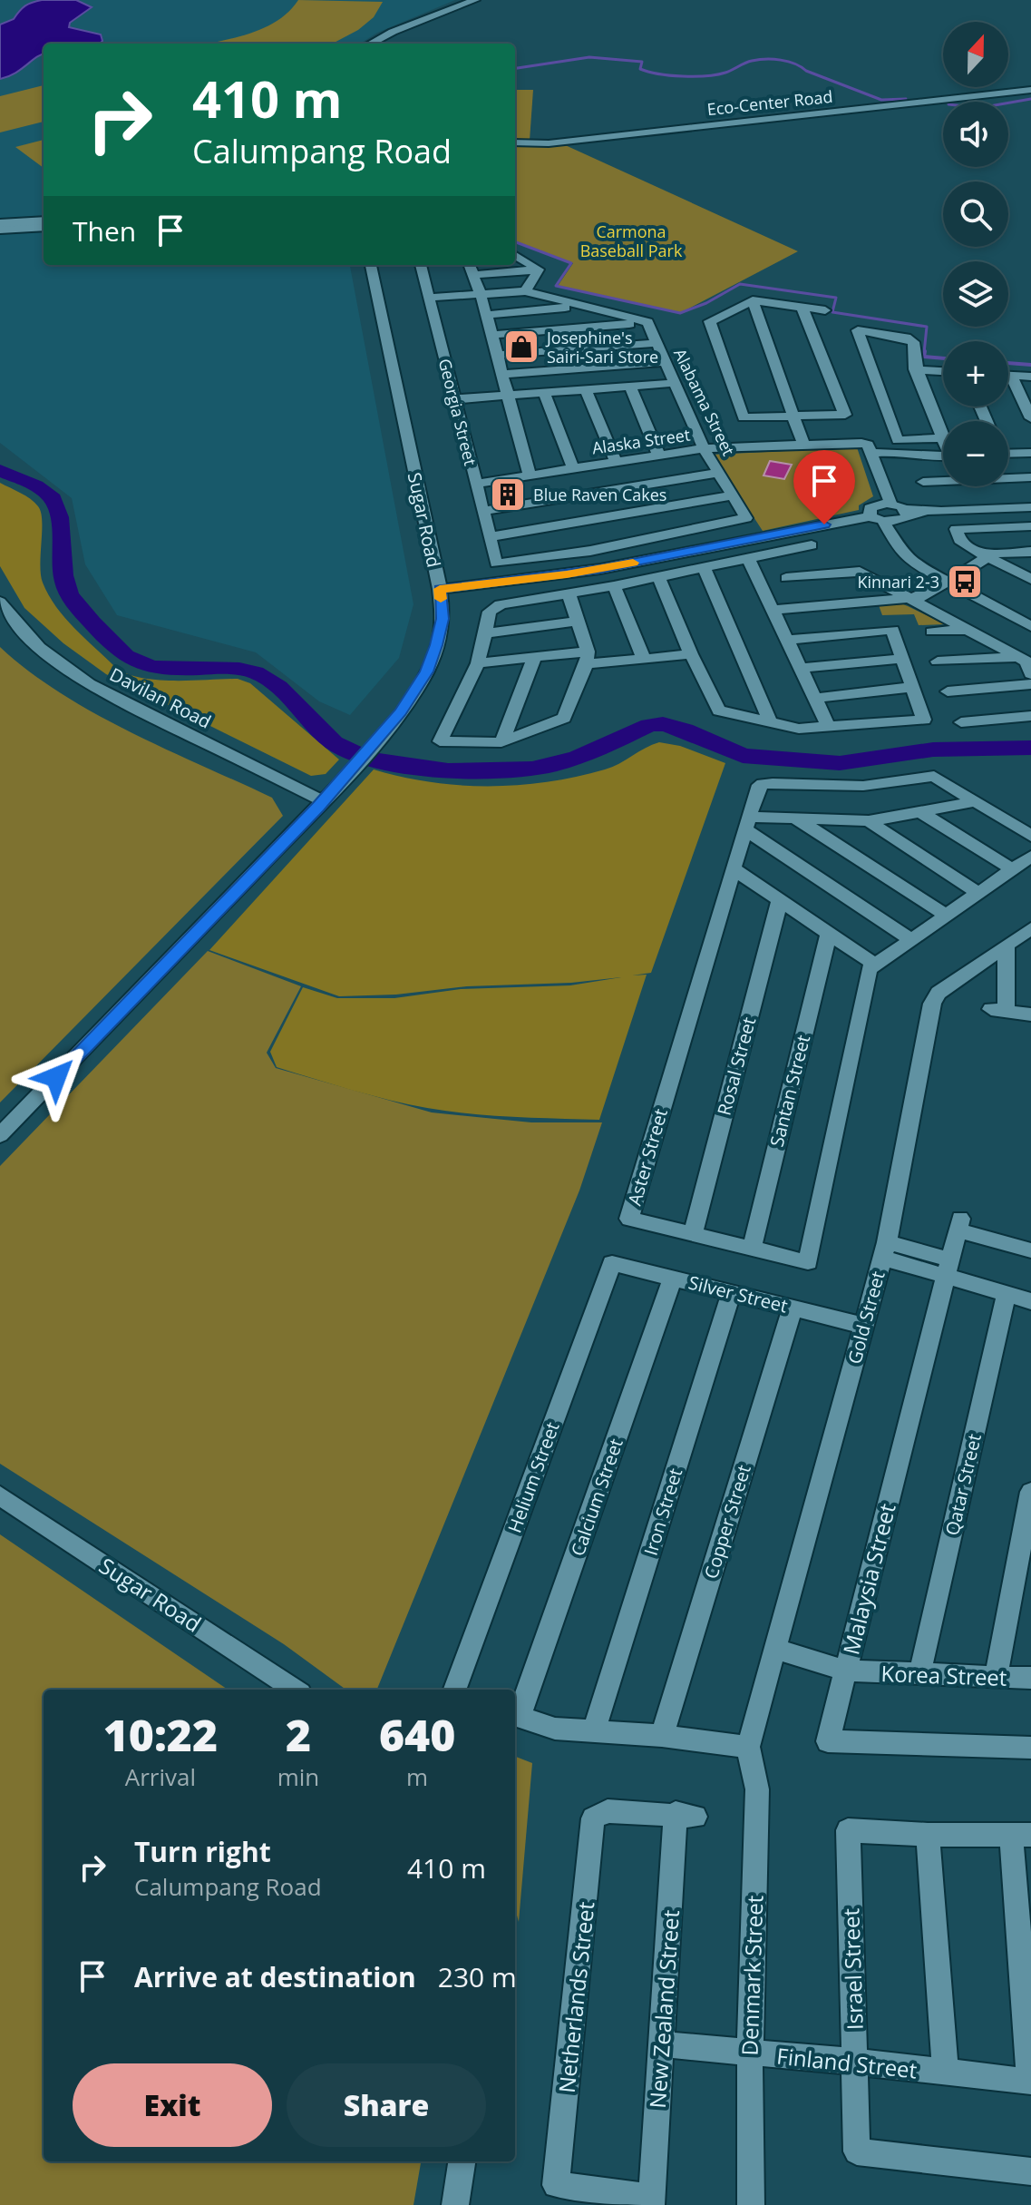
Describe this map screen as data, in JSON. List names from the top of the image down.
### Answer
{
  "streets": {
    "street": [
      "Eco-Center Road",
      "Alabama Street",
      "Georgia Street",
      "Alaska Street",
      "Sugar Road",
      "Davilan Road",
      "Rosal Street",
      "Santan Street",
      "Aster Street",
      "Silver Street",
      "Gold Street",
      "Helium Street",
      "Qatar Street",
      "Calcium Street",
      "Iron Street",
      "Copper Street",
      "Malaysia Street",
      "Korea Street",
      "Israel Street",
      "Denmark Street",
      "Netherlands Street",
      "New Zealand Street",
      "Finland Street"
    ]
  },
  "crossings": [
    ["Alabama Street", "Georgia Street"],
    ["Alabama Street", "Alaska Street"],
    ["Georgia Street", "Alaska Street"],
    ["Sugar Road", "Davilan Road"],
    ["Rosal Street", "Aster Street"],
    ["Santan Street", "Aster Street"],
    ["Silver Street", "Gold Street"],
    ["Silver Street", "Helium Street"],
    ["Silver Street", "Calcium Street"],
    ["Silver Street", "Iron Street"],
    ["Silver Street", "Copper Street"],
    ["Gold Street", "Korea Street"],
    ["Gold Street", "Denmark Street"],
    ["Qatar Street", "Korea Street"],
    ["Malaysia Street", "Korea Street"],
    ["Israel Street", "Finland Street"],
    ["Denmark Street", "Finland Street"],
    ["Netherlands Street", "New Zealand Street"],
    ["New Zealand Street", "Finland Street"]
  ],
  "parks": ["Carmona Baseball Park"],
  "places": {
    "shop": ["Josephine's Sairi-Sari Store"],
    "building": ["Blue Raven Cakes"],
    "bus stop": ["Kinnari 2-3"]
  },
  "north": "top",
  "page": {
    "map_buttons": ["+", "−"],
    "turn": ["410 m", "Calumpang Road"],
    "then": "Then",
    "eta": [
      "10:22",
      "Arrival",
      "2",
      "min",
      "640",
      "m"
    ],
    "list": [
      {
        "name": "Turn right",
        "note": "Calumpang Road",
        "value": "410 m"
      },
      {
        "name": "Arrive at destination",
        "value": "230 m"
      }
    ],
    "buttons": ["Exit", "Share"]
  }
}
